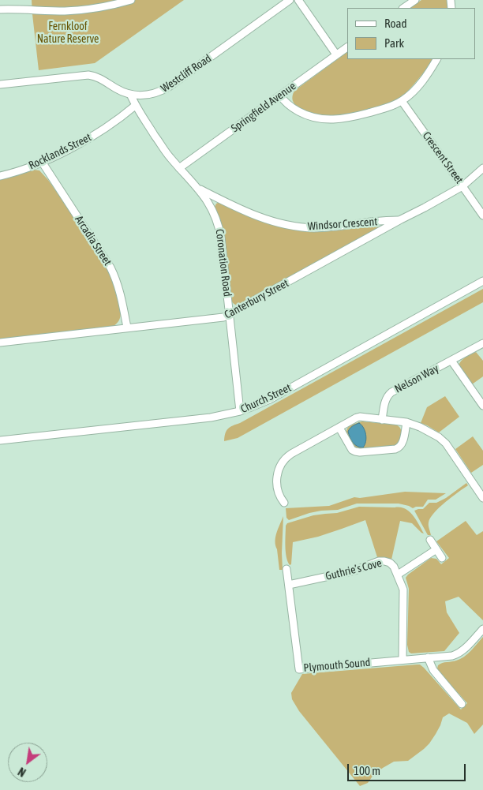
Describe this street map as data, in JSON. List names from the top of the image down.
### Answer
{
  "streets": {
    "street": [
      "Westcliff Road",
      "Springfield Avenue",
      "Rocklands Street",
      "Crescent Street",
      "Windsor Crescent",
      "Arcadia Street",
      "Coronation Road",
      "Canterbury Street",
      "Nelson Way",
      "Church Street",
      "Guthrie’s Cove",
      "Plymouth Sound"
    ]
  },
  "crossings": [
    ["Westcliff Road", "Coronation Road"],
    ["Springfield Avenue", "Coronation Road"],
    ["Rocklands Street", "Arcadia Street"],
    ["Rocklands Street", "Coronation Road"],
    ["Crescent Street", "Canterbury Street"],
    ["Windsor Crescent", "Coronation Road"],
    ["Windsor Crescent", "Canterbury Street"],
    ["Arcadia Street", "Canterbury Street"],
    ["Coronation Road", "Canterbury Street"],
    ["Coronation Road", "Church Street"],
    ["Guthrie’s Cove", "Plymouth Sound"]
  ],
  "parks": ["Fernkloof Nature Reserve"],
  "legend": ["Road", "Park"],
  "scale_bar": "100 m",
  "north": "bottom left"
}
